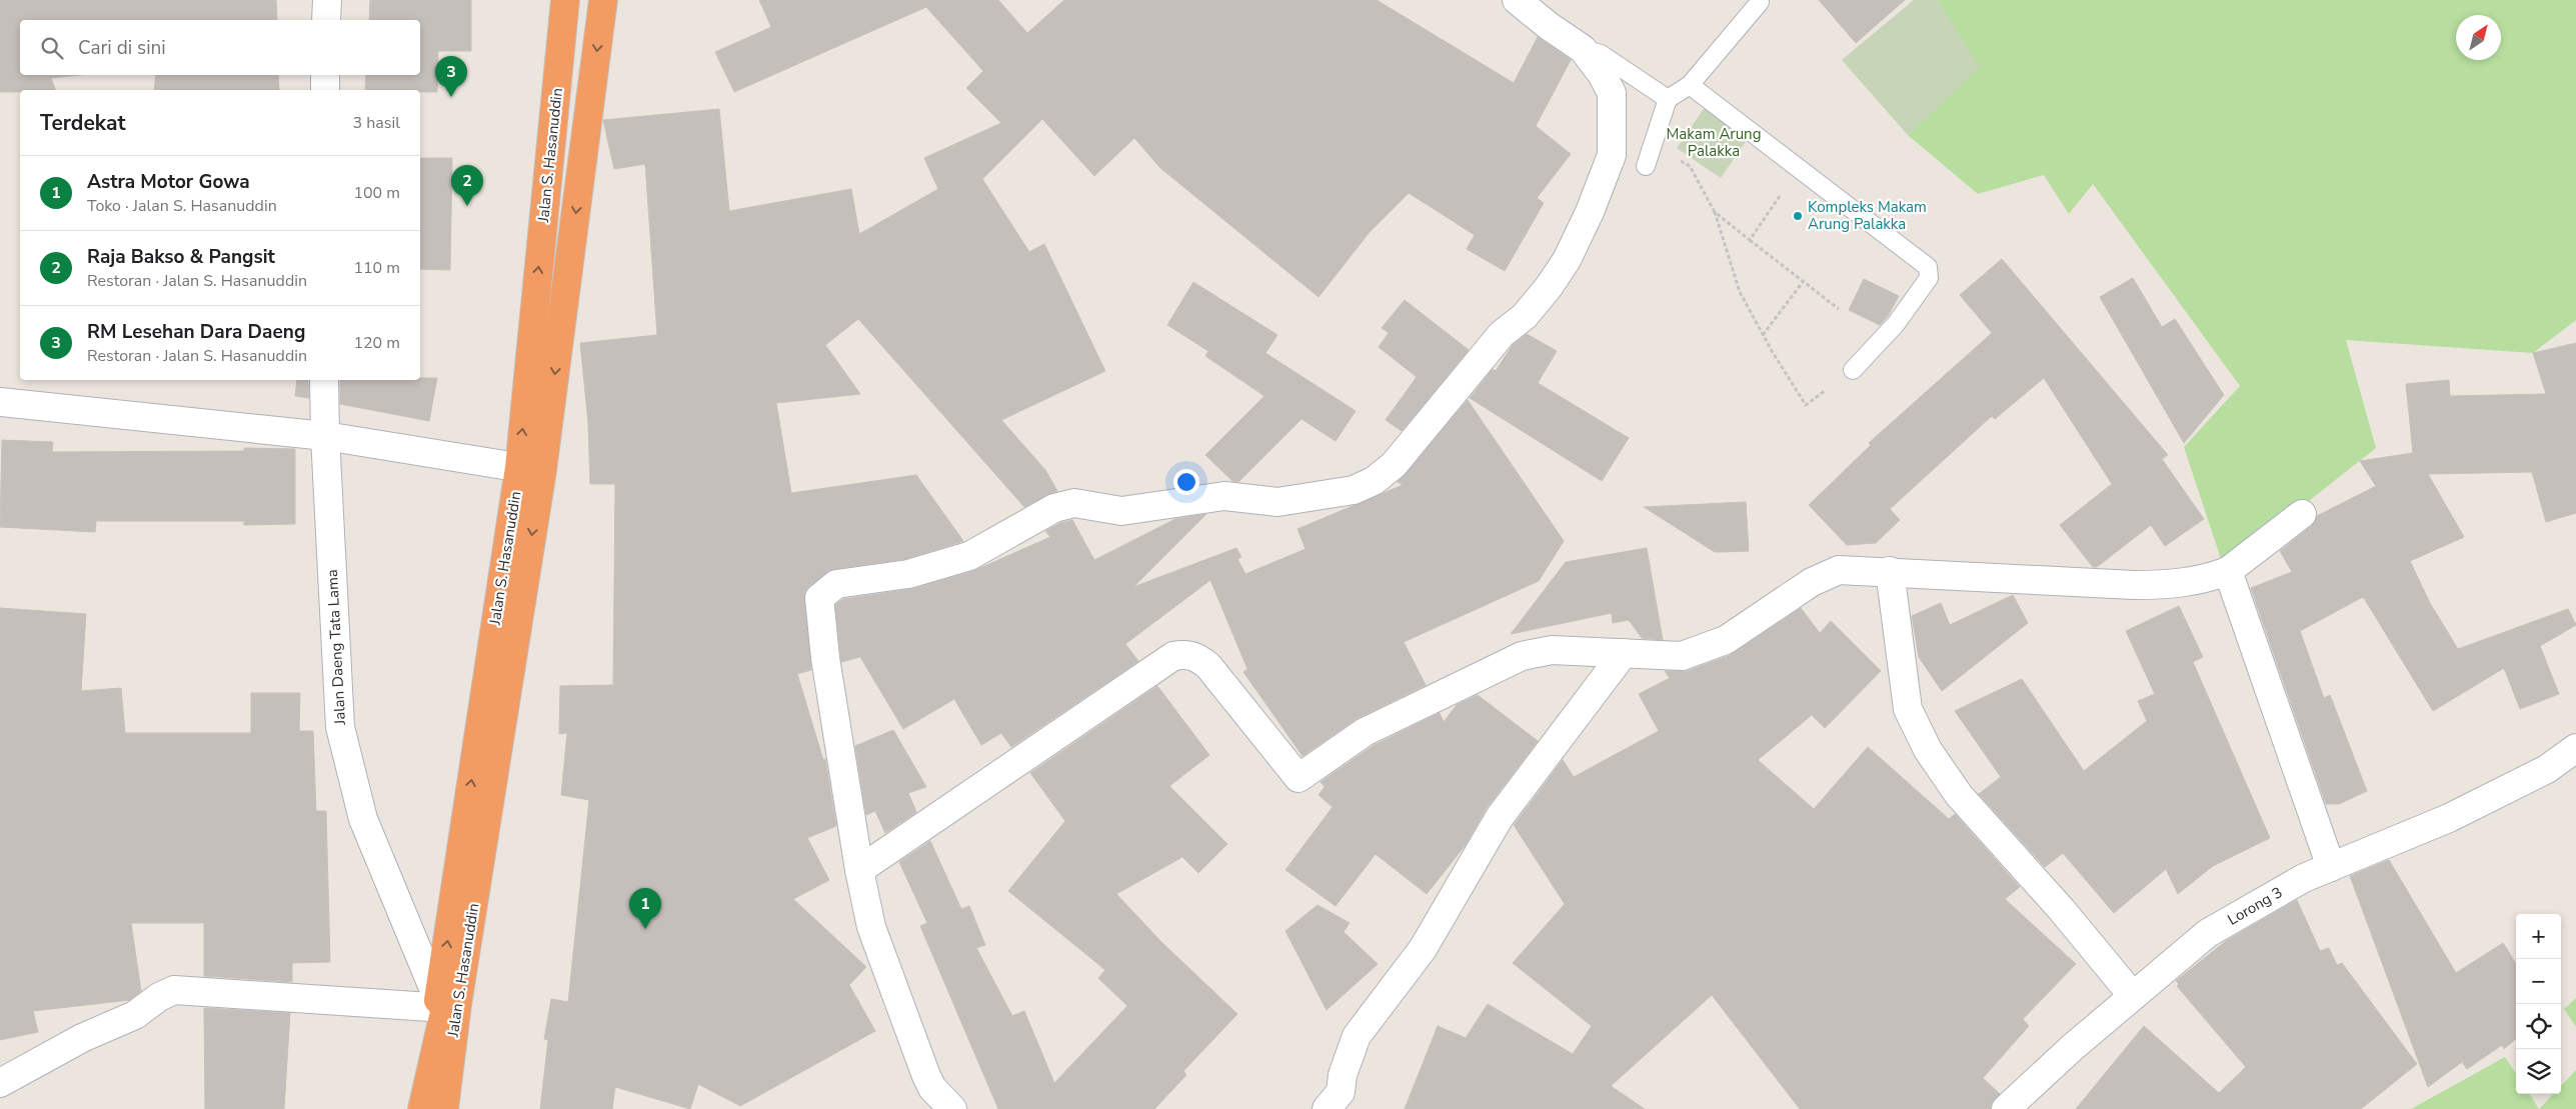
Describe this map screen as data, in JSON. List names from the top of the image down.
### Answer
{
  "streets": {
    "highway": ["Jalan S. Hasanuddin"],
    "street": ["Jalan Daeng Tata Lama", "Lorong 3"]
  },
  "crossings": [
    ["Jalan S. Hasanuddin", "Jalan Daeng Tata Lama"]
  ],
  "parks": ["Makam Arung Palakka"],
  "places": ["Kompleks Makam Arung Palakka"],
  "north": "top right",
  "page": {
    "search": "Cari di sini",
    "pins": ["3", "2", "1"],
    "heading": ["Terdekat", "3 hasil"],
    "list": [
      {
        "mark": "1",
        "name": "Astra Motor Gowa",
        "note": "Toko · Jalan S. Hasanuddin",
        "value": "100 m"
      },
      {
        "mark": "2",
        "name": "Raja Bakso & Pangsit",
        "note": "Restoran · Jalan S. Hasanuddin",
        "value": "110 m"
      },
      {
        "mark": "3",
        "name": "RM Lesehan Dara Daeng",
        "note": "Restoran · Jalan S. Hasanuddin",
        "value": "120 m"
      }
    ],
    "map_buttons": ["+", "−"]
  }
}
